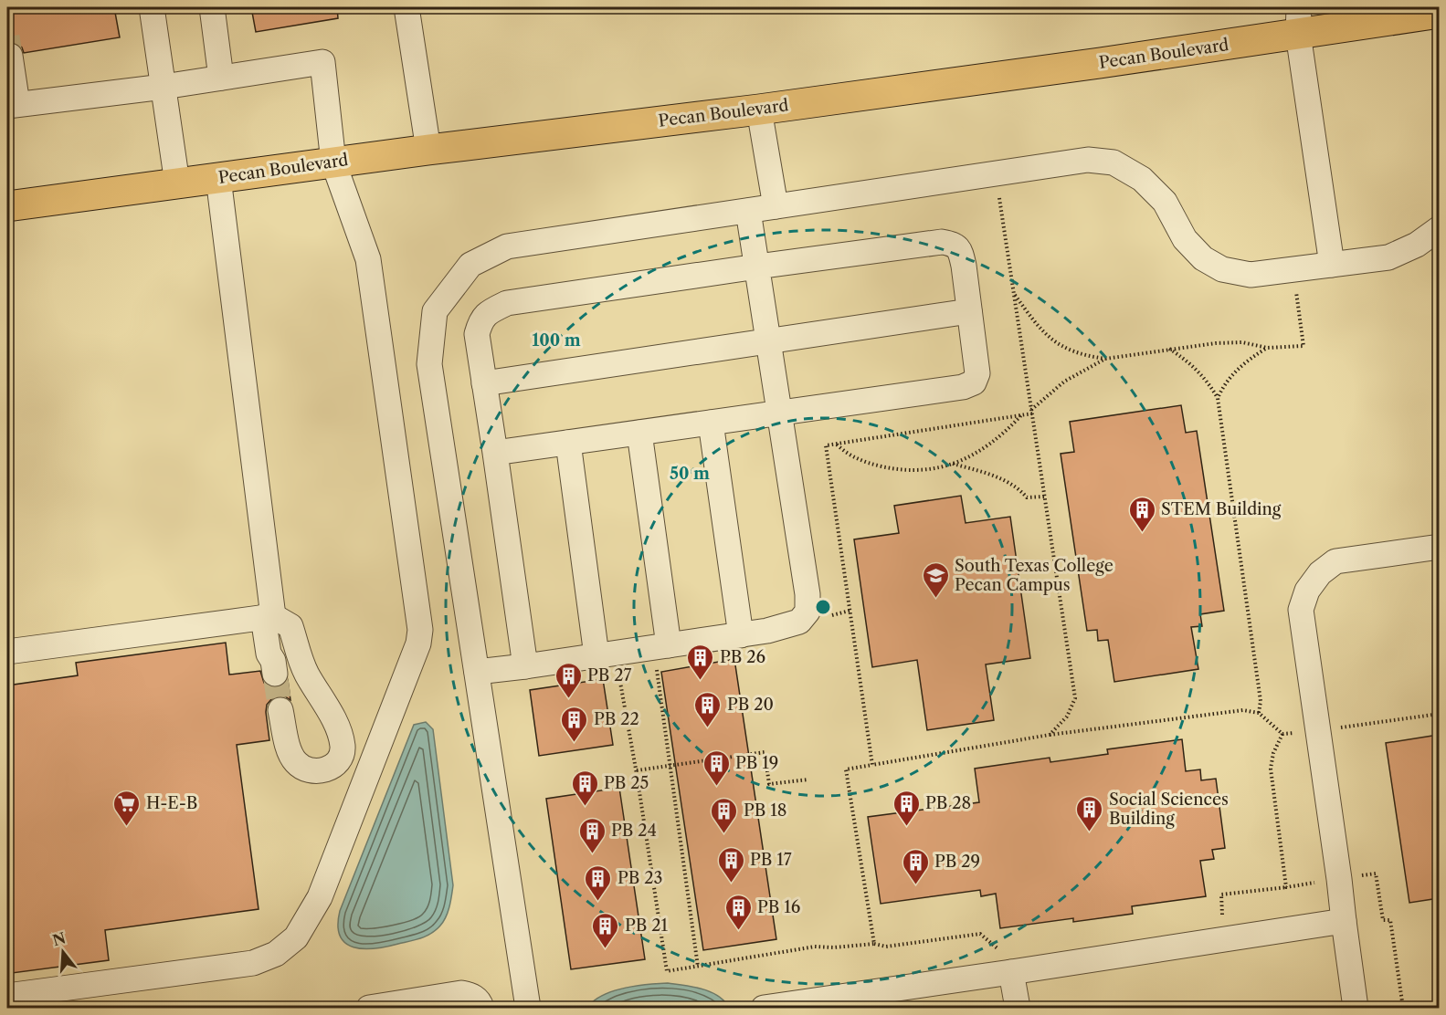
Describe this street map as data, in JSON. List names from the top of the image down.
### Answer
{
  "streets": {
    "main road": ["Pecan Boulevard"]
  },
  "places": {
    "building": [
      "STEM Building",
      "PB 26",
      "PB 27",
      "PB 20",
      "PB 22",
      "PB 19",
      "PB 25",
      "PB 28",
      "Social Sciences Building",
      "PB 18",
      "PB 24",
      "PB 17",
      "PB 29",
      "PB 23",
      "PB 16",
      "PB 21"
    ],
    "school or university": ["South Texas College Pecan Campus"],
    "supermarket": ["H-E-B"]
  },
  "north": "top",
  "rings": ["100 m", "50 m"]
}
